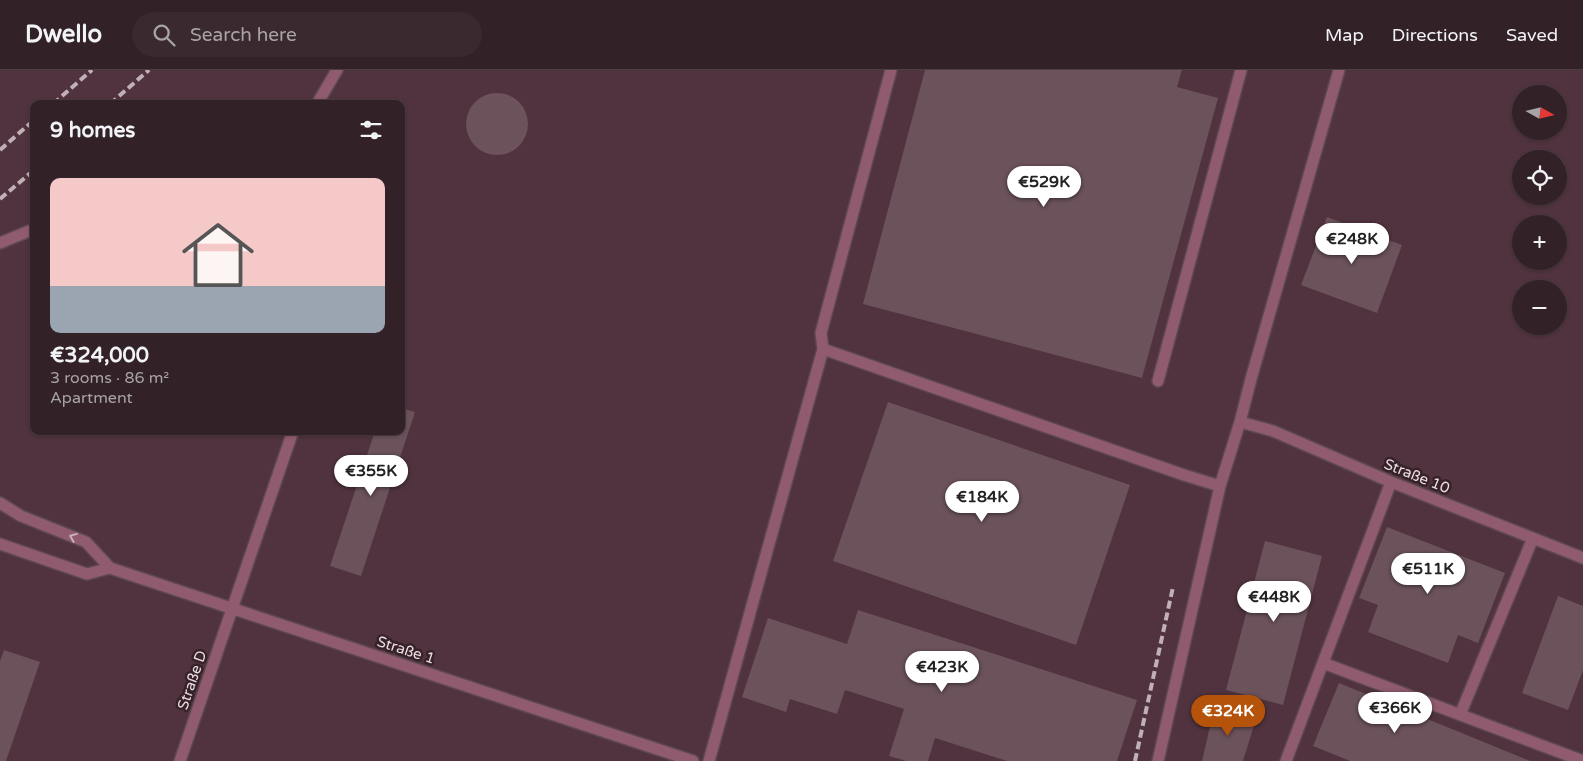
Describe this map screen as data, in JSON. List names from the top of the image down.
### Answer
{
  "streets": {
    "lane": ["Straße 10", "Straße 1", "Straße D"]
  },
  "crossings": [
    ["Straße 1", "Straße D"]
  ],
  "north": "right",
  "page": {
    "header": "Dwello",
    "search": "Search here",
    "nav": ["Map", "Directions", "Saved"],
    "map_buttons": ["+", "−"],
    "heading": "9 homes",
    "list": [
      {
        "name": "€324,000",
        "note": "3 rooms · 86 m² · Apartment"
      }
    ],
    "price": [
      "€529K",
      "€248K",
      "€355K",
      "€184K",
      "€511K",
      "€448K",
      "€423K",
      "€366K",
      "€324K"
    ]
  }
}
